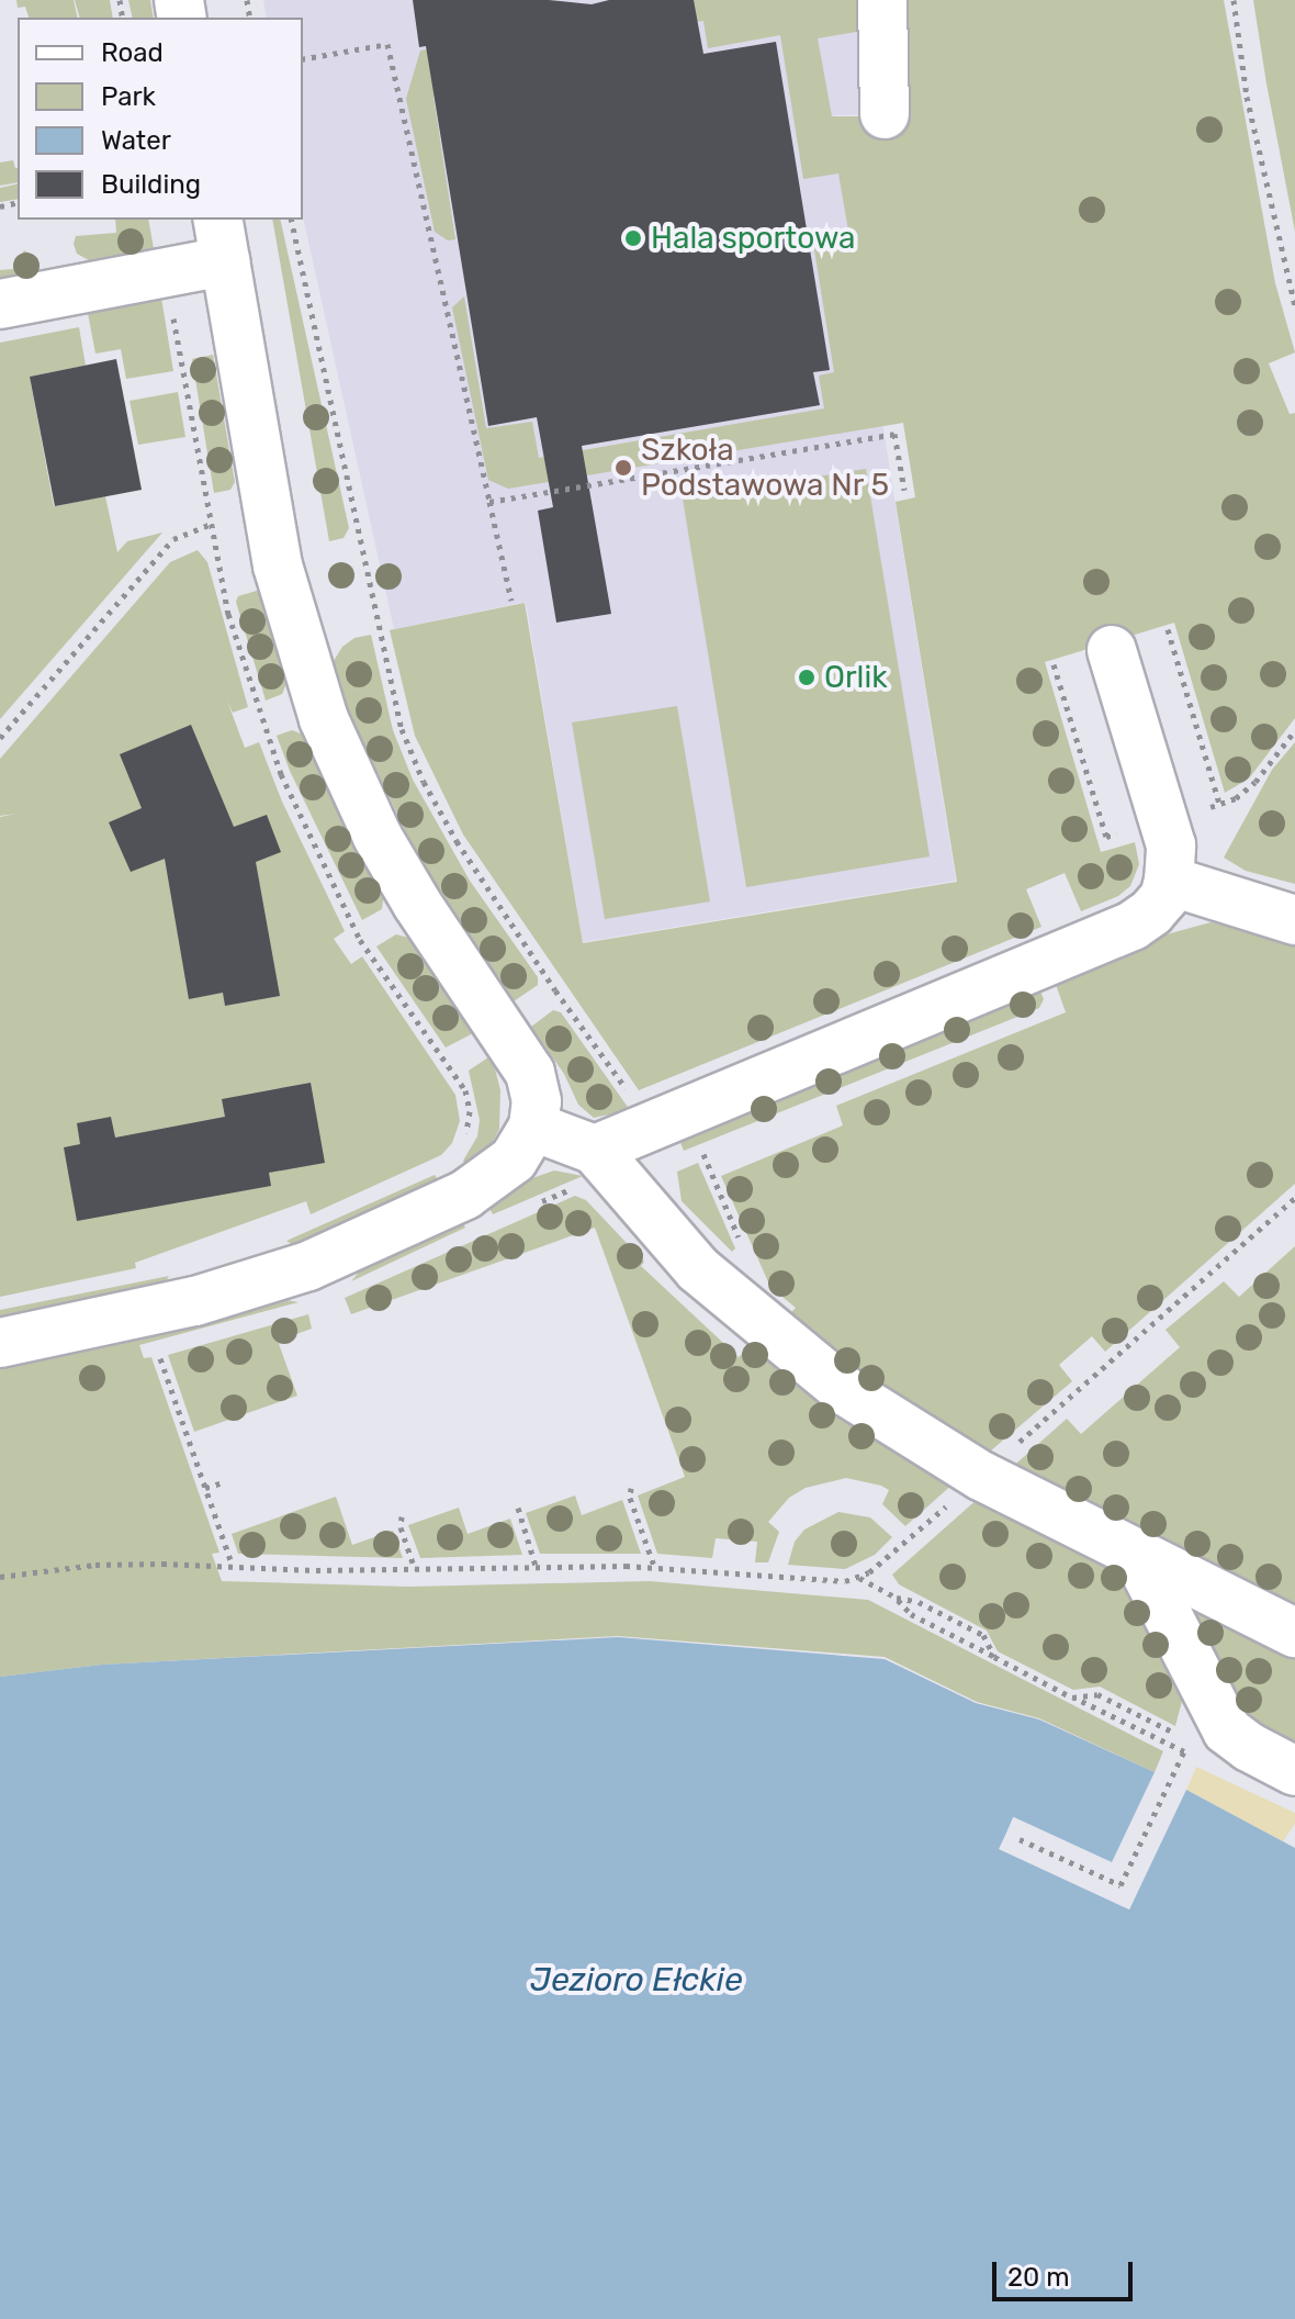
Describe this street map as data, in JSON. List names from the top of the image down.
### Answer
{
  "water": ["Jezioro Ełckie"],
  "places": ["Hala sportowa", "Szkoła Podstawowa Nr 5", "Orlik"],
  "legend": [
    "Road",
    "Park",
    "Water",
    "Building"
  ],
  "scale_bar": "20 m"
}
